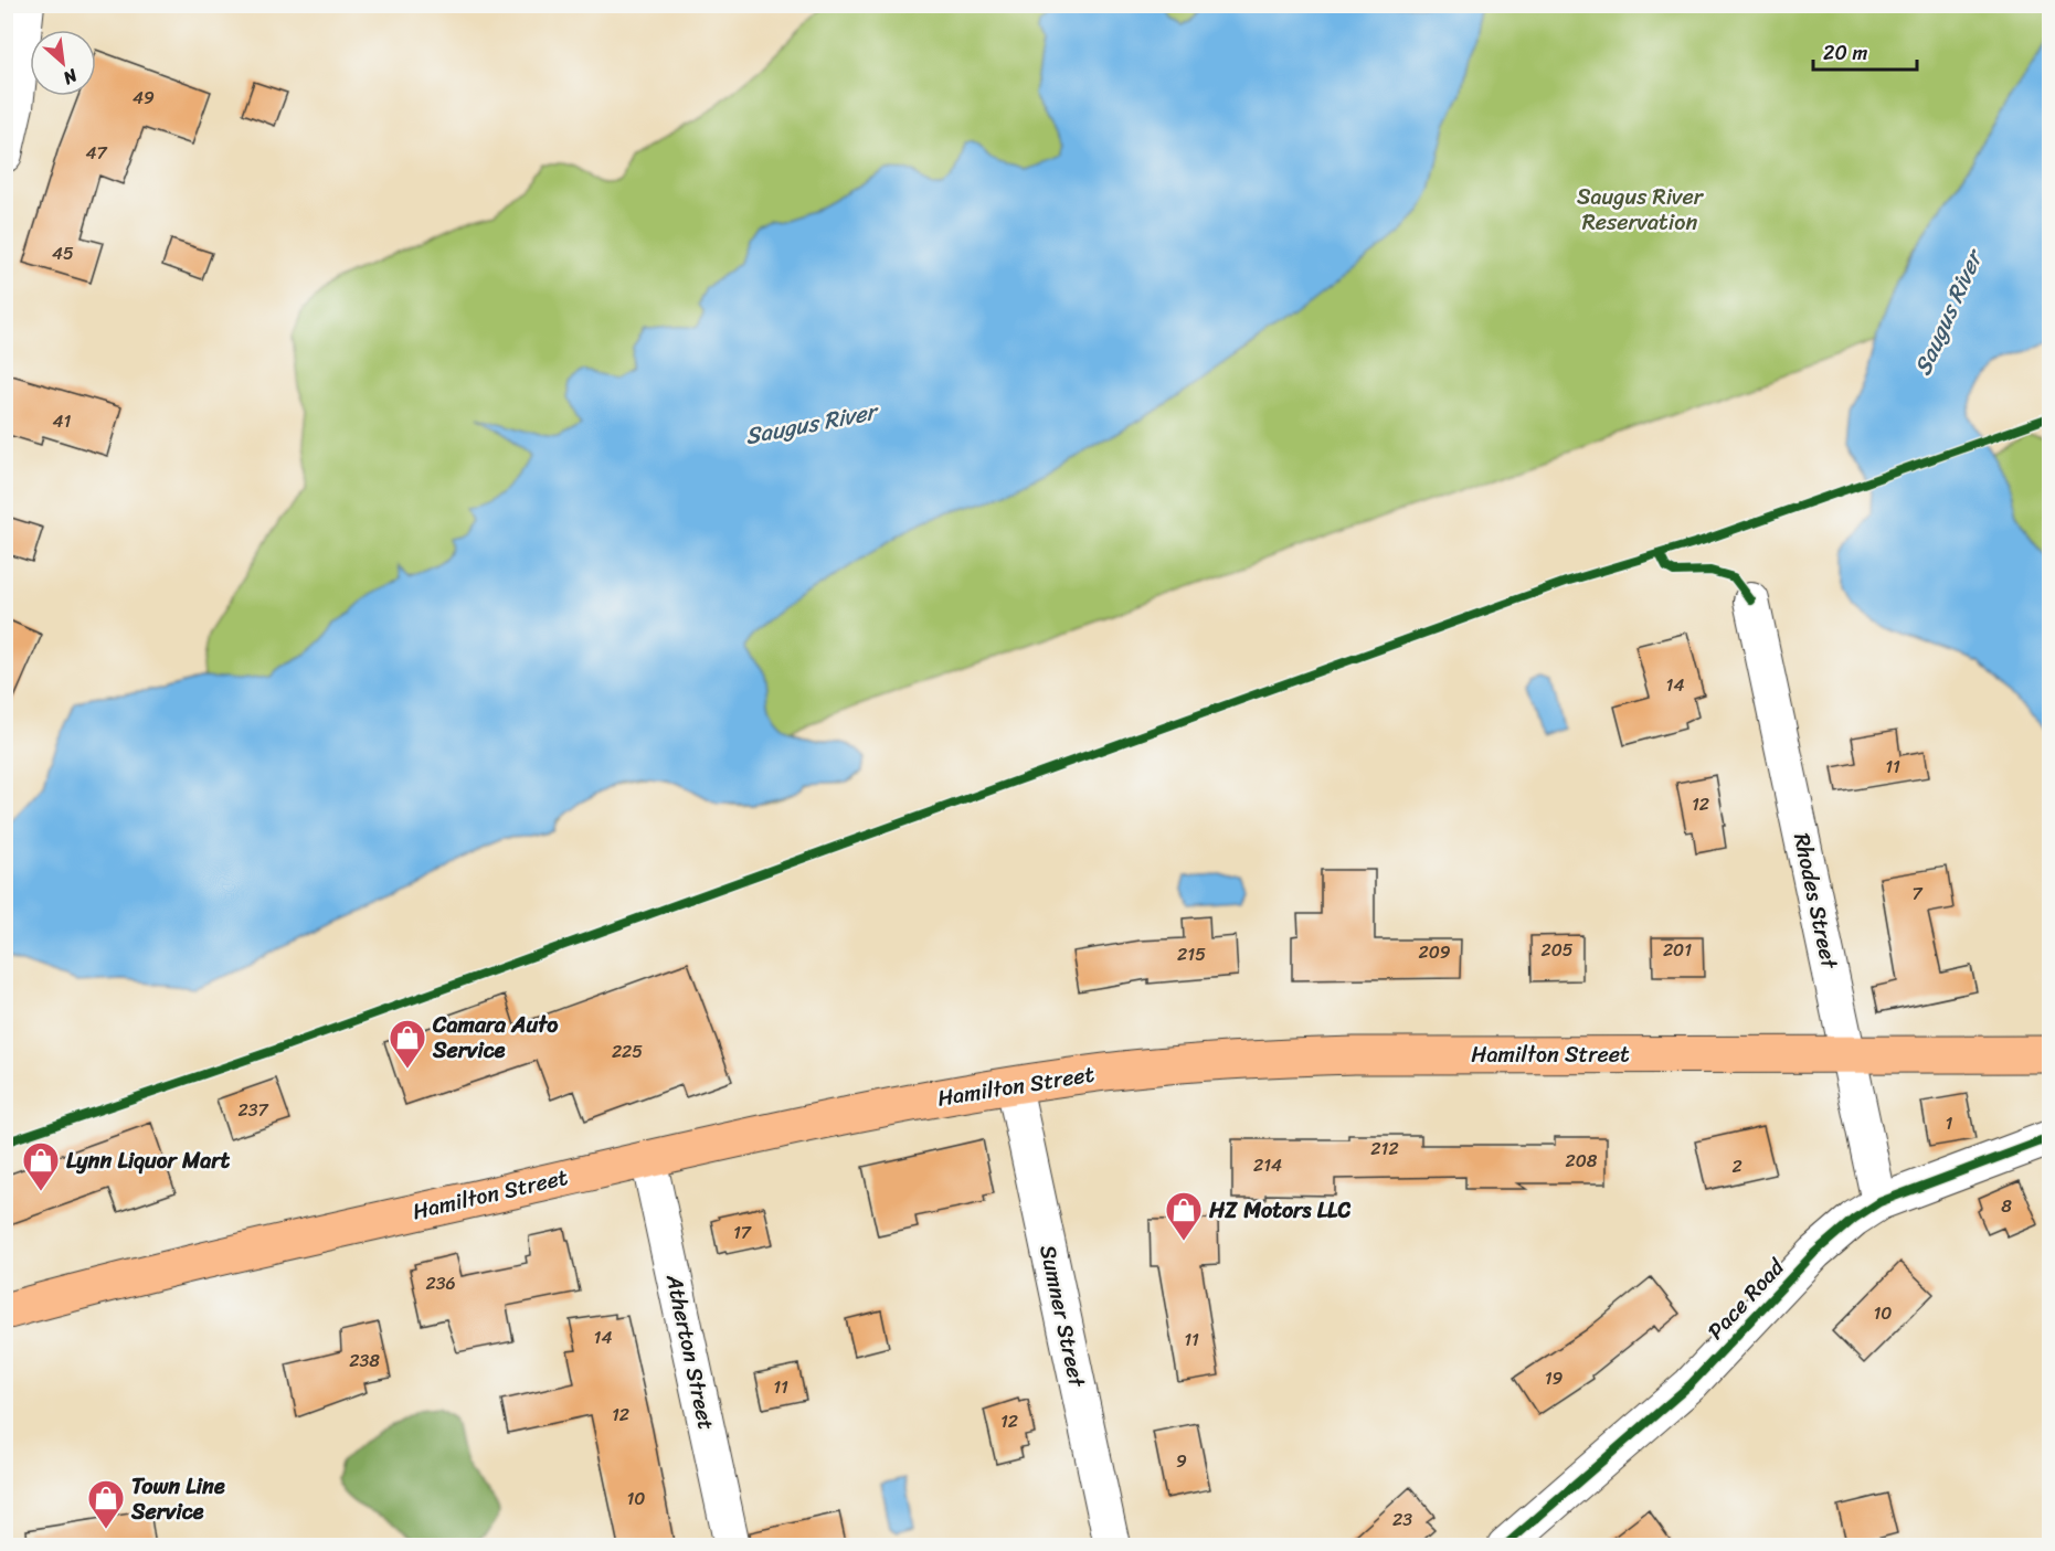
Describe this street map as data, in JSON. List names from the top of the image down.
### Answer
{
  "streets": {
    "main road": ["Hamilton Street"],
    "street": [
      "Rhodes Street",
      "Pace Road",
      "Sumner Street",
      "Atherton Street"
    ]
  },
  "crossings": [
    ["Rhodes Street", "Hamilton Street"],
    ["Rhodes Street", "Pace Road"],
    ["Hamilton Street", "Sumner Street"],
    ["Hamilton Street", "Atherton Street"]
  ],
  "water": ["Saugus River"],
  "parks": ["Saugus River Reservation"],
  "places": {
    "shop": [
      "Camara Auto Service",
      "Lynn Liquor Mart",
      "HZ Motors LLC",
      "Town Line Service"
    ]
  },
  "house_numbers": [
    "49",
    "47",
    "45",
    "41",
    "14",
    "11",
    "12",
    "7",
    "205",
    "201",
    "209",
    "215",
    "225",
    "237",
    "1",
    "212",
    "208",
    "214",
    "2",
    "8",
    "17",
    "236",
    "10",
    "14",
    "11",
    "238",
    "19",
    "11",
    "12",
    "12",
    "9",
    "10",
    "23"
  ],
  "scale_bar": "20 m",
  "north": "bottom right"
}
